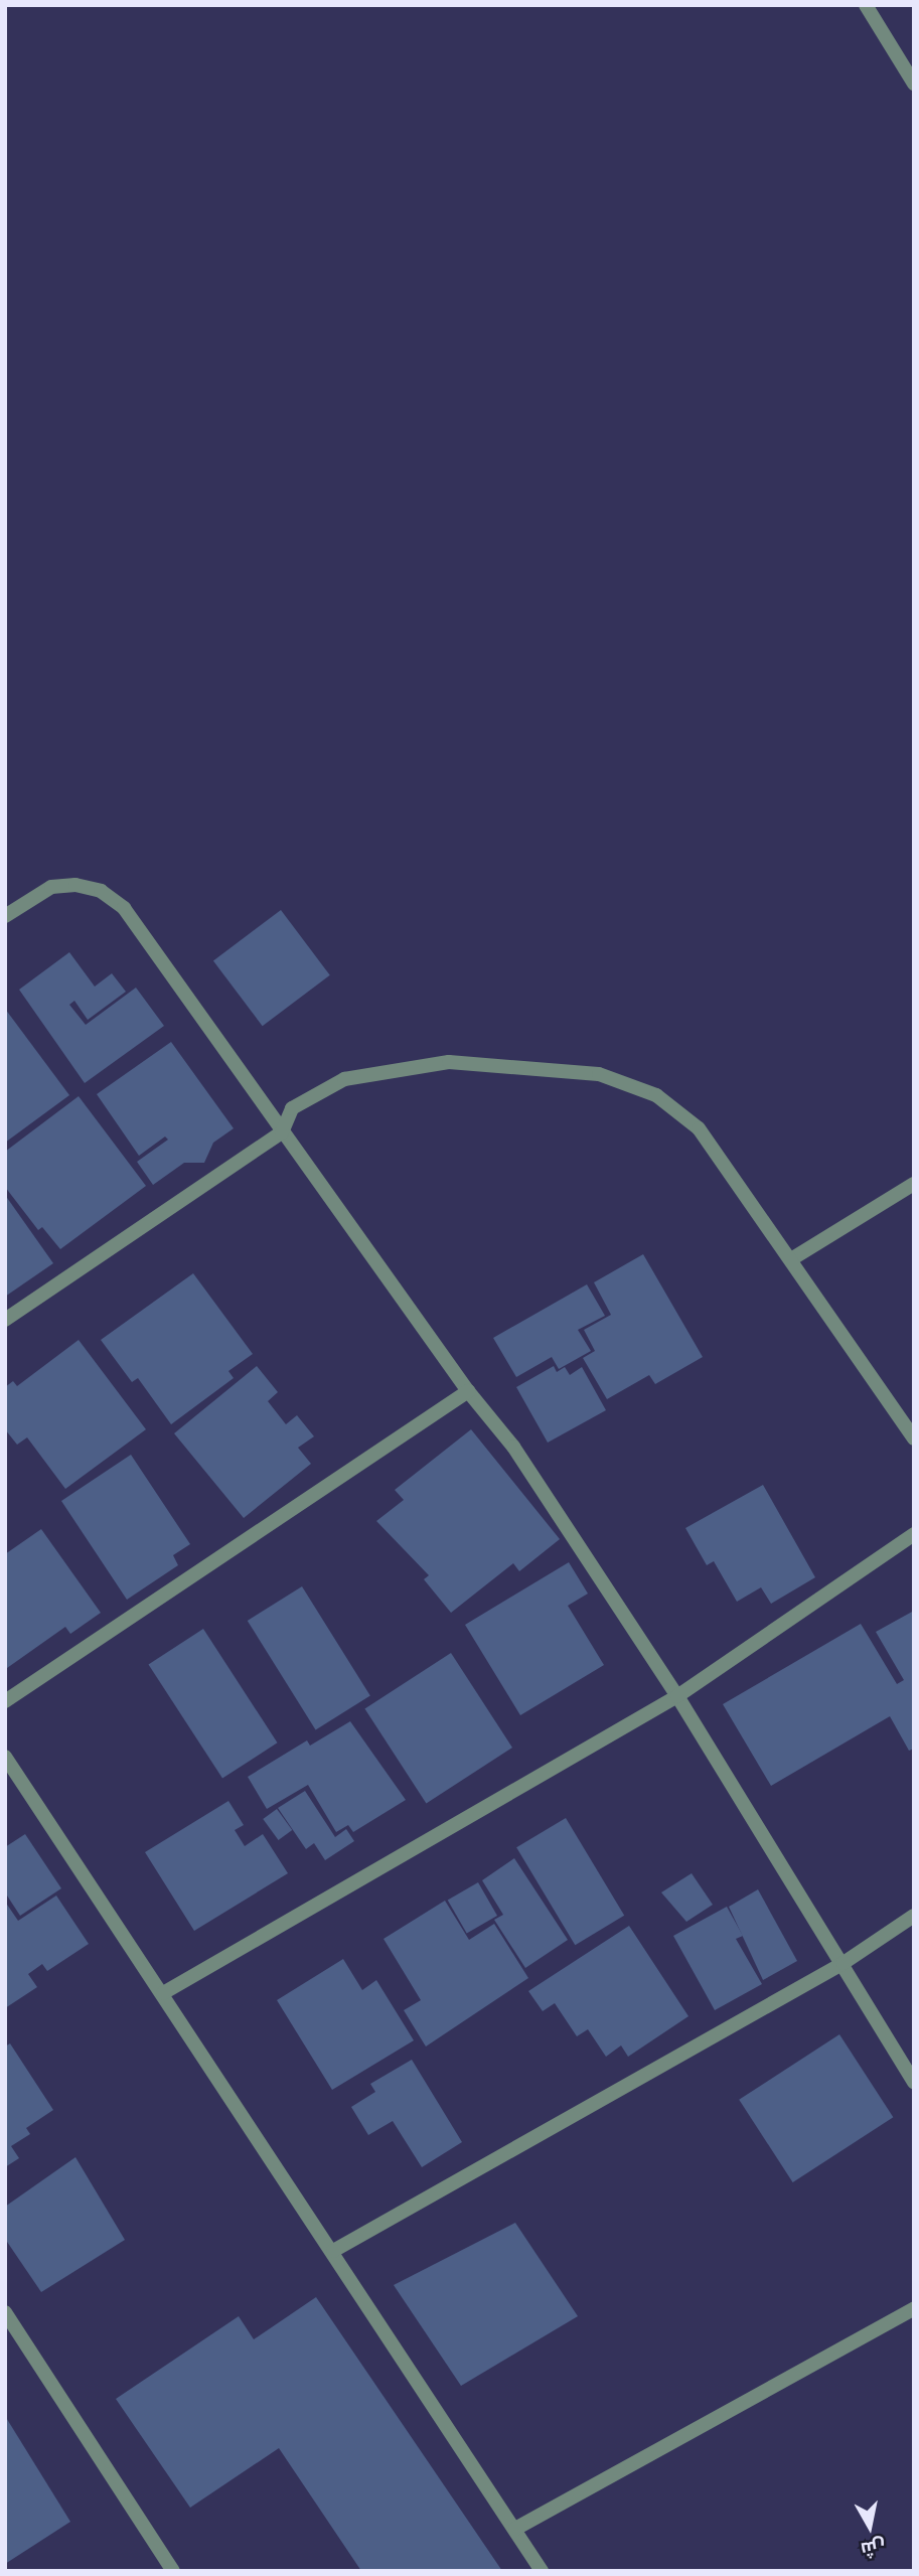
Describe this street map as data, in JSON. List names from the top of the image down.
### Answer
{
  "north": "bottom"
}
